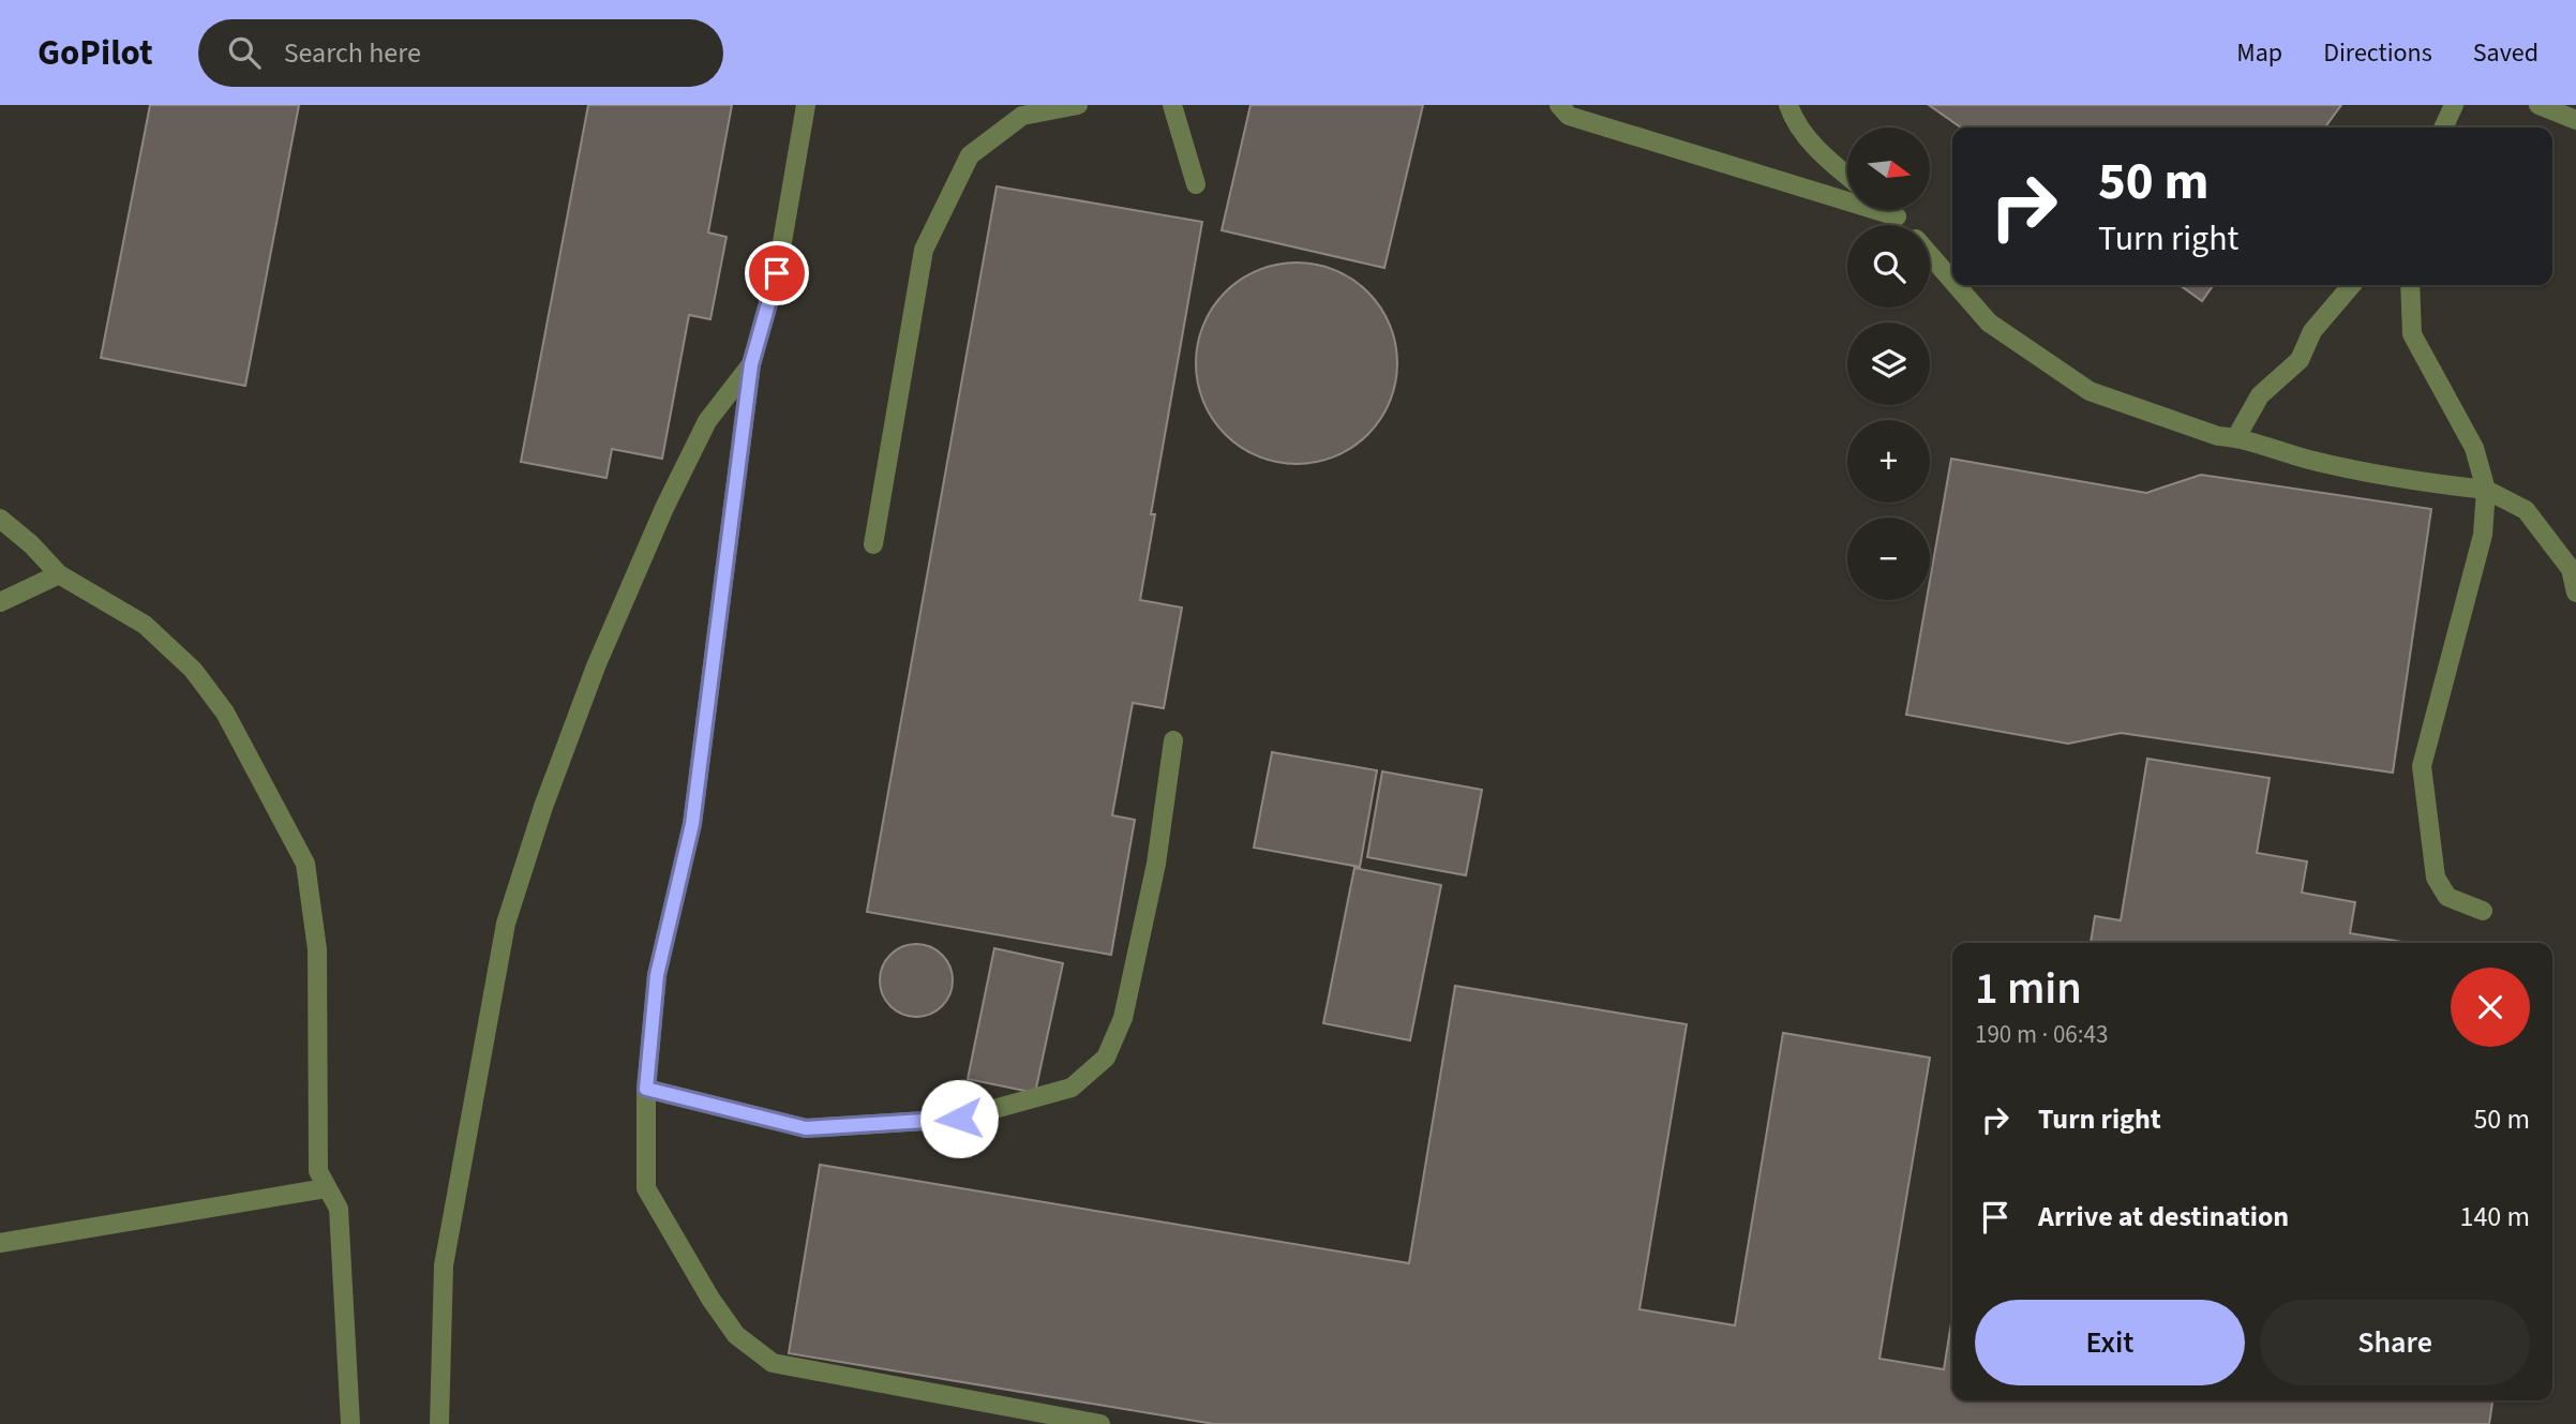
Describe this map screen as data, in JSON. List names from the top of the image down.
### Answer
{
  "north": "right",
  "page": {
    "header": "GoPilot",
    "search": "Search here",
    "nav": ["Map", "Directions", "Saved"],
    "map_buttons": ["+", "−"],
    "turn": ["50 m", "Turn right"],
    "heading": ["1 min", "190 m · 06:43"],
    "list": [
      {
        "name": "Turn right",
        "value": "50 m"
      },
      {
        "name": "Arrive at destination",
        "value": "140 m"
      }
    ],
    "buttons": ["Exit", "Share"]
  }
}
